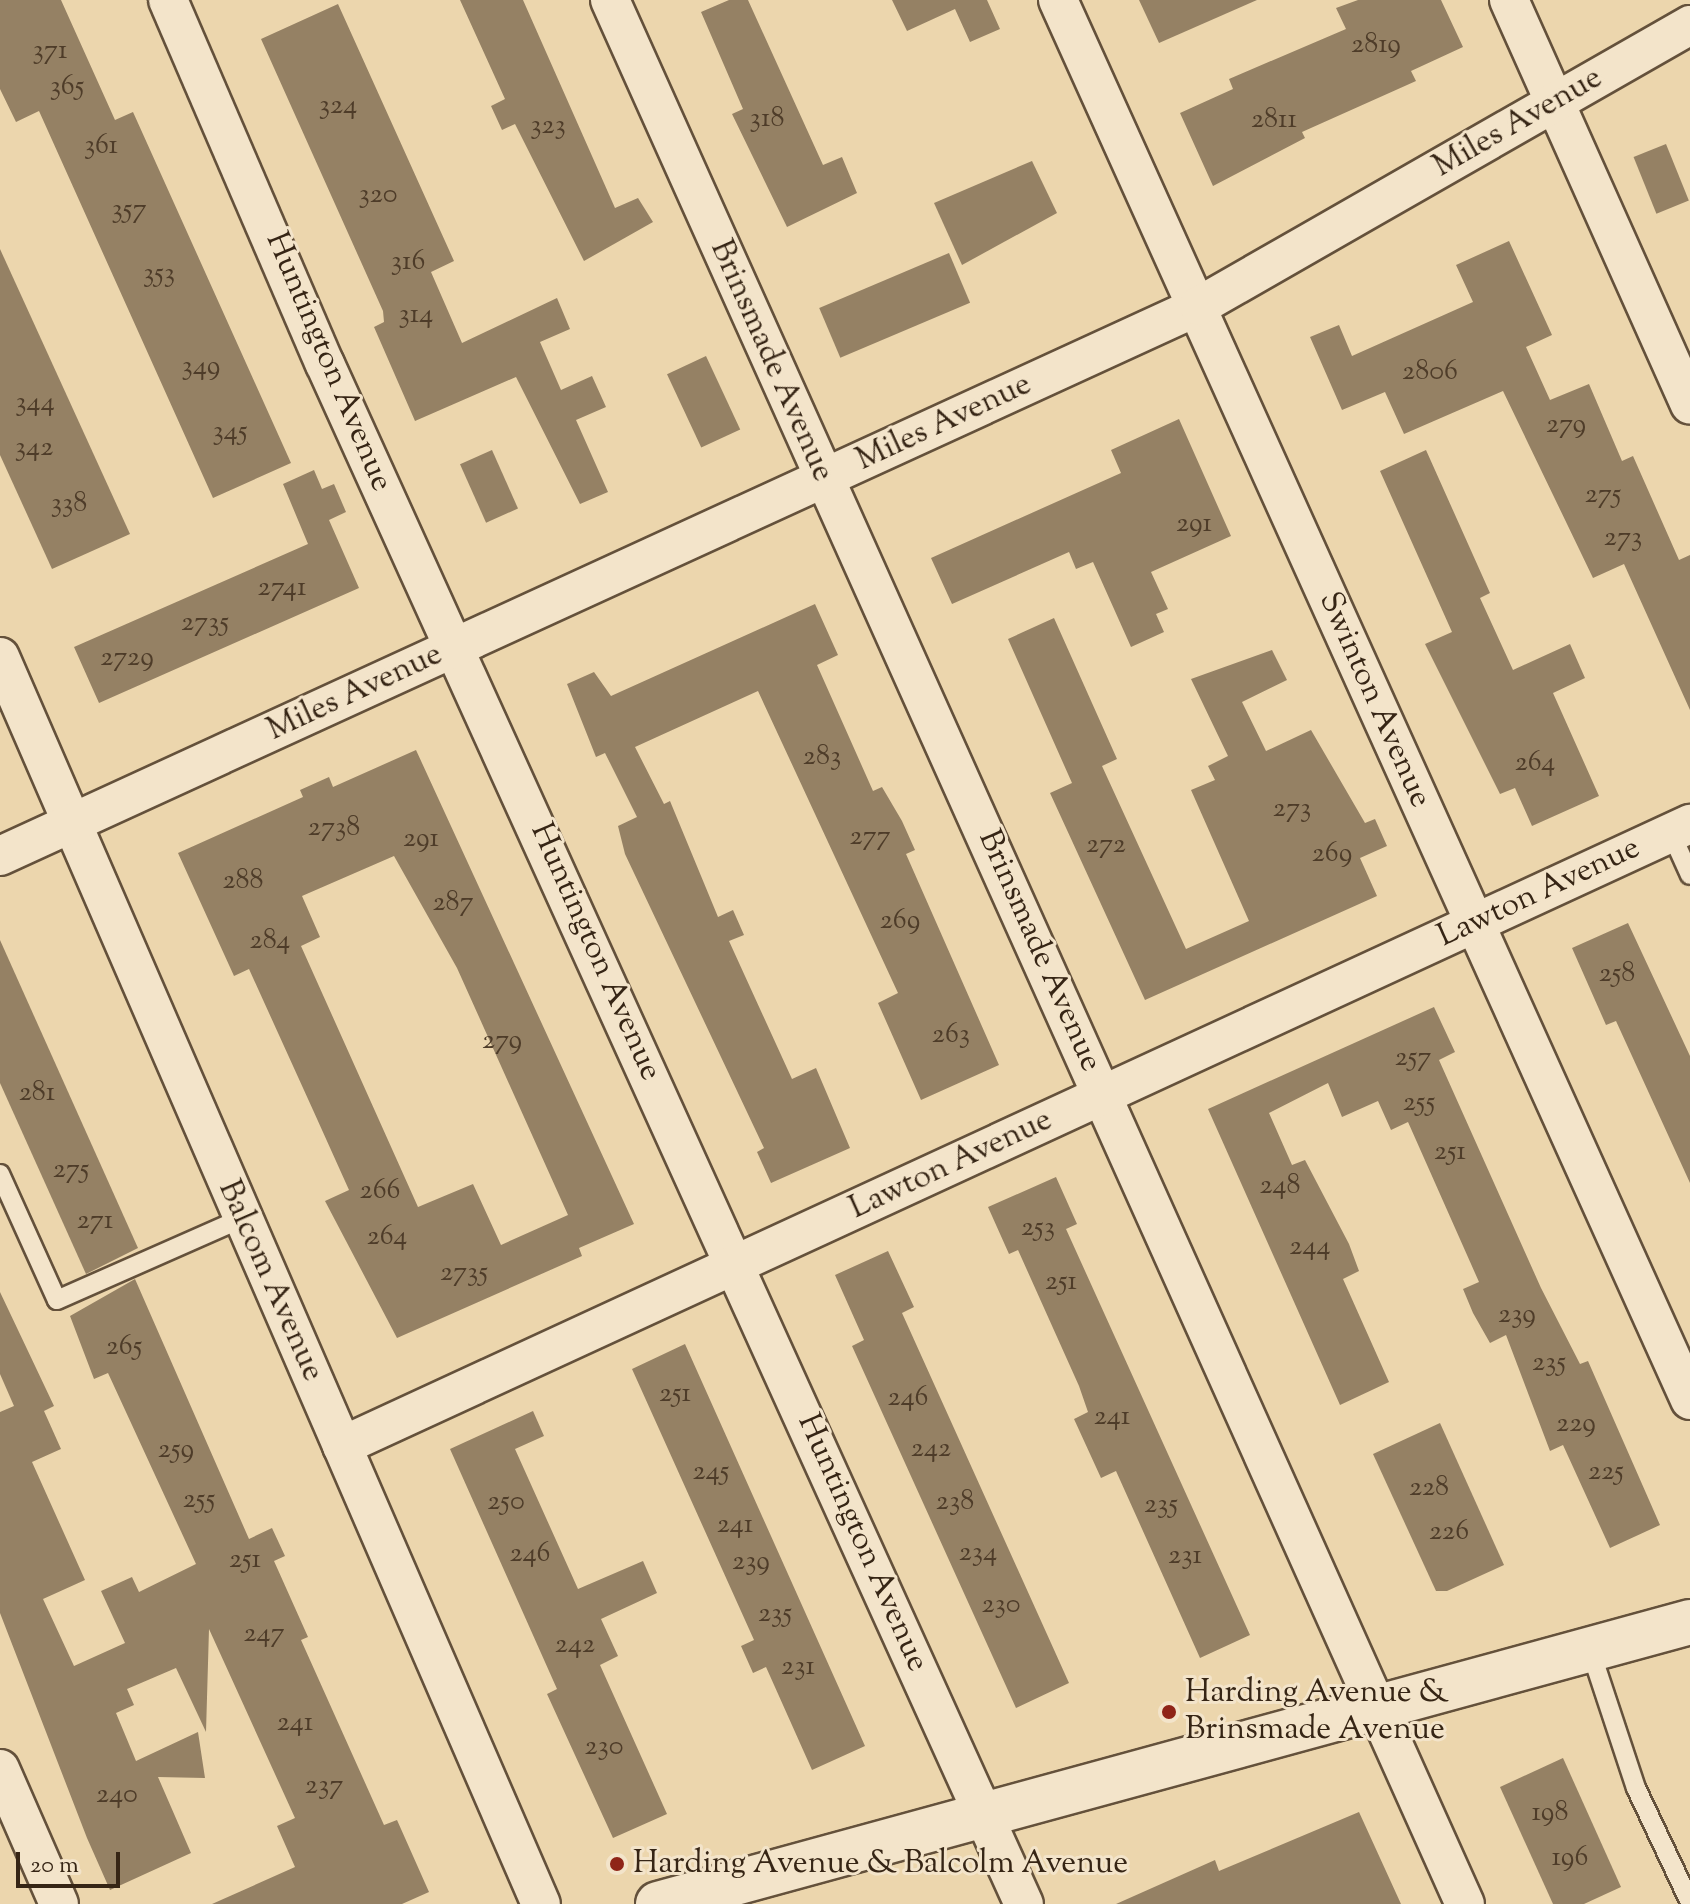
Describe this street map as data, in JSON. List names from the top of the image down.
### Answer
{
  "streets": {
    "street": [
      "Miles Avenue",
      "Brinsmade Avenue",
      "Huntington Avenue",
      "Swinton Avenue",
      "Lawton Avenue",
      "Balcom Avenue"
    ]
  },
  "crossings": [
    ["Miles Avenue", "Brinsmade Avenue"],
    ["Miles Avenue", "Huntington Avenue"],
    ["Miles Avenue", "Swinton Avenue"],
    ["Miles Avenue", "Balcom Avenue"],
    ["Brinsmade Avenue", "Lawton Avenue"],
    ["Huntington Avenue", "Lawton Avenue"],
    ["Swinton Avenue", "Lawton Avenue"],
    ["Lawton Avenue", "Balcom Avenue"]
  ],
  "places": ["Harding Avenue & Brinsmade Avenue", "Harding Avenue & Balcolm Avenue"],
  "house_numbers": [
    "2819",
    "371",
    "365",
    "324",
    "318",
    "2811",
    "323",
    "361",
    "320",
    "357",
    "316",
    "353",
    "314",
    "349",
    "2806",
    "344",
    "279",
    "345",
    "342",
    "275",
    "338",
    "291",
    "273",
    "2741",
    "2735",
    "2729",
    "283",
    "264",
    "273",
    "2738",
    "277",
    "291",
    "272",
    "269",
    "288",
    "287",
    "269",
    "284",
    "258",
    "263",
    "279",
    "257",
    "281",
    "255",
    "251",
    "275",
    "248",
    "266",
    "271",
    "253",
    "264",
    "244",
    "2735",
    "251",
    "239",
    "265",
    "235",
    "251",
    "246",
    "241",
    "229",
    "242",
    "259",
    "245",
    "225",
    "228",
    "255",
    "250",
    "238",
    "235",
    "241",
    "226",
    "234",
    "246",
    "231",
    "251",
    "239",
    "230",
    "235",
    "247",
    "242",
    "231",
    "241",
    "230",
    "237",
    "240",
    "198",
    "196"
  ],
  "scale_bar": "20 m"
}
